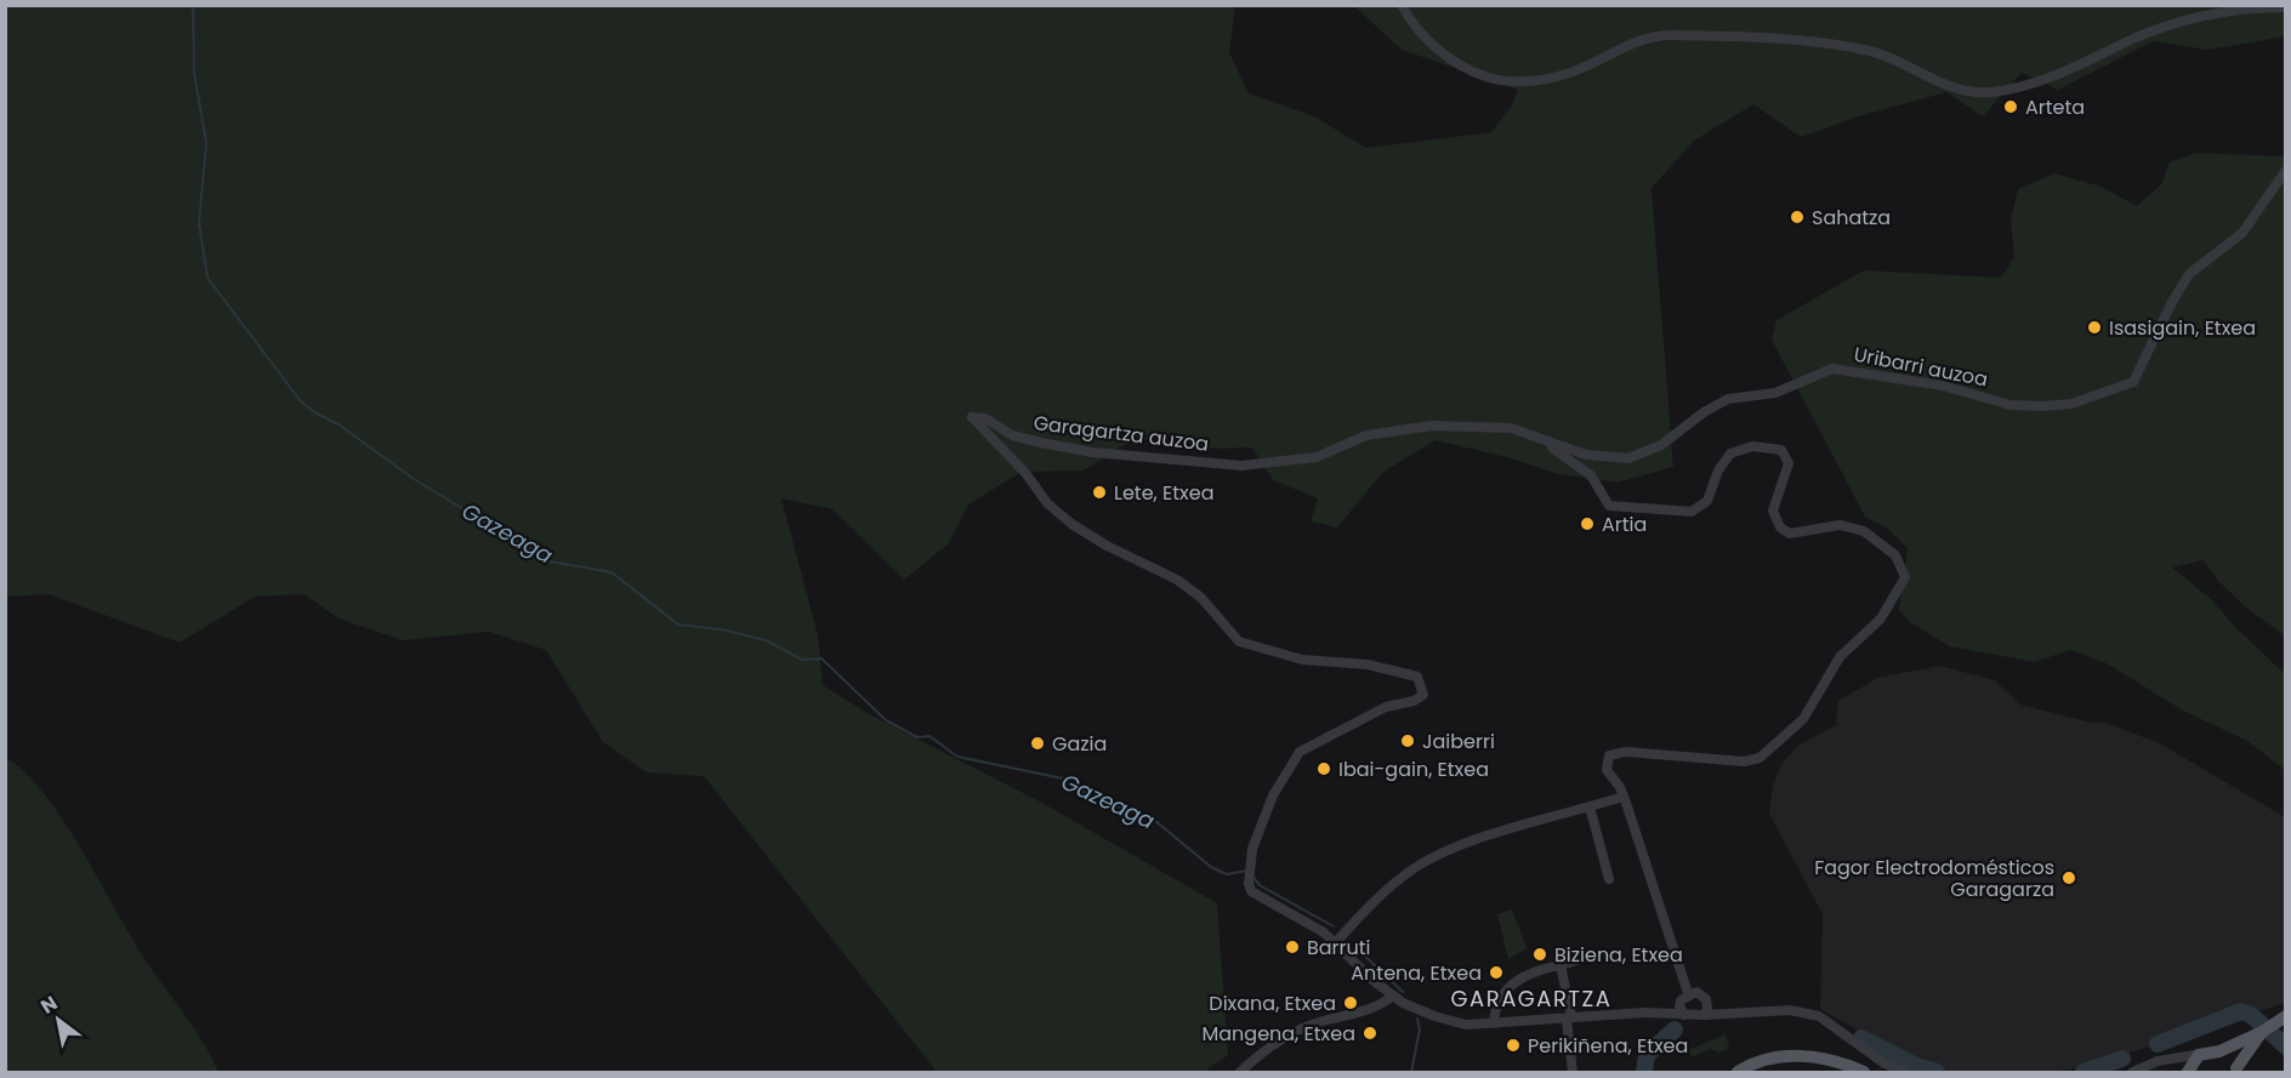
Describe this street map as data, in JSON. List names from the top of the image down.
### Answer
{
  "streets": {
    "street": ["Uribarri auzoa", "Garagartza auzoa"]
  },
  "crossings": [
    ["Uribarri auzoa", "Garagartza auzoa"]
  ],
  "districts": ["GARAGARTZA"],
  "water": ["Gazeaga"],
  "places": [
    "Arteta",
    "Sahatza",
    "Isasigain, Etxea",
    "Lete, Etxea",
    "Artia",
    "Jaiberri",
    "Gazia",
    "Ibai-gain, Etxea",
    "Fagor Electrodomésticos Garagarza",
    "Barruti",
    "Biziena, Etxea",
    "Antena, Etxea",
    "Dixana, Etxea",
    "Mangena, Etxea",
    "Perikiñena, Etxea"
  ],
  "north": "top left"
}
